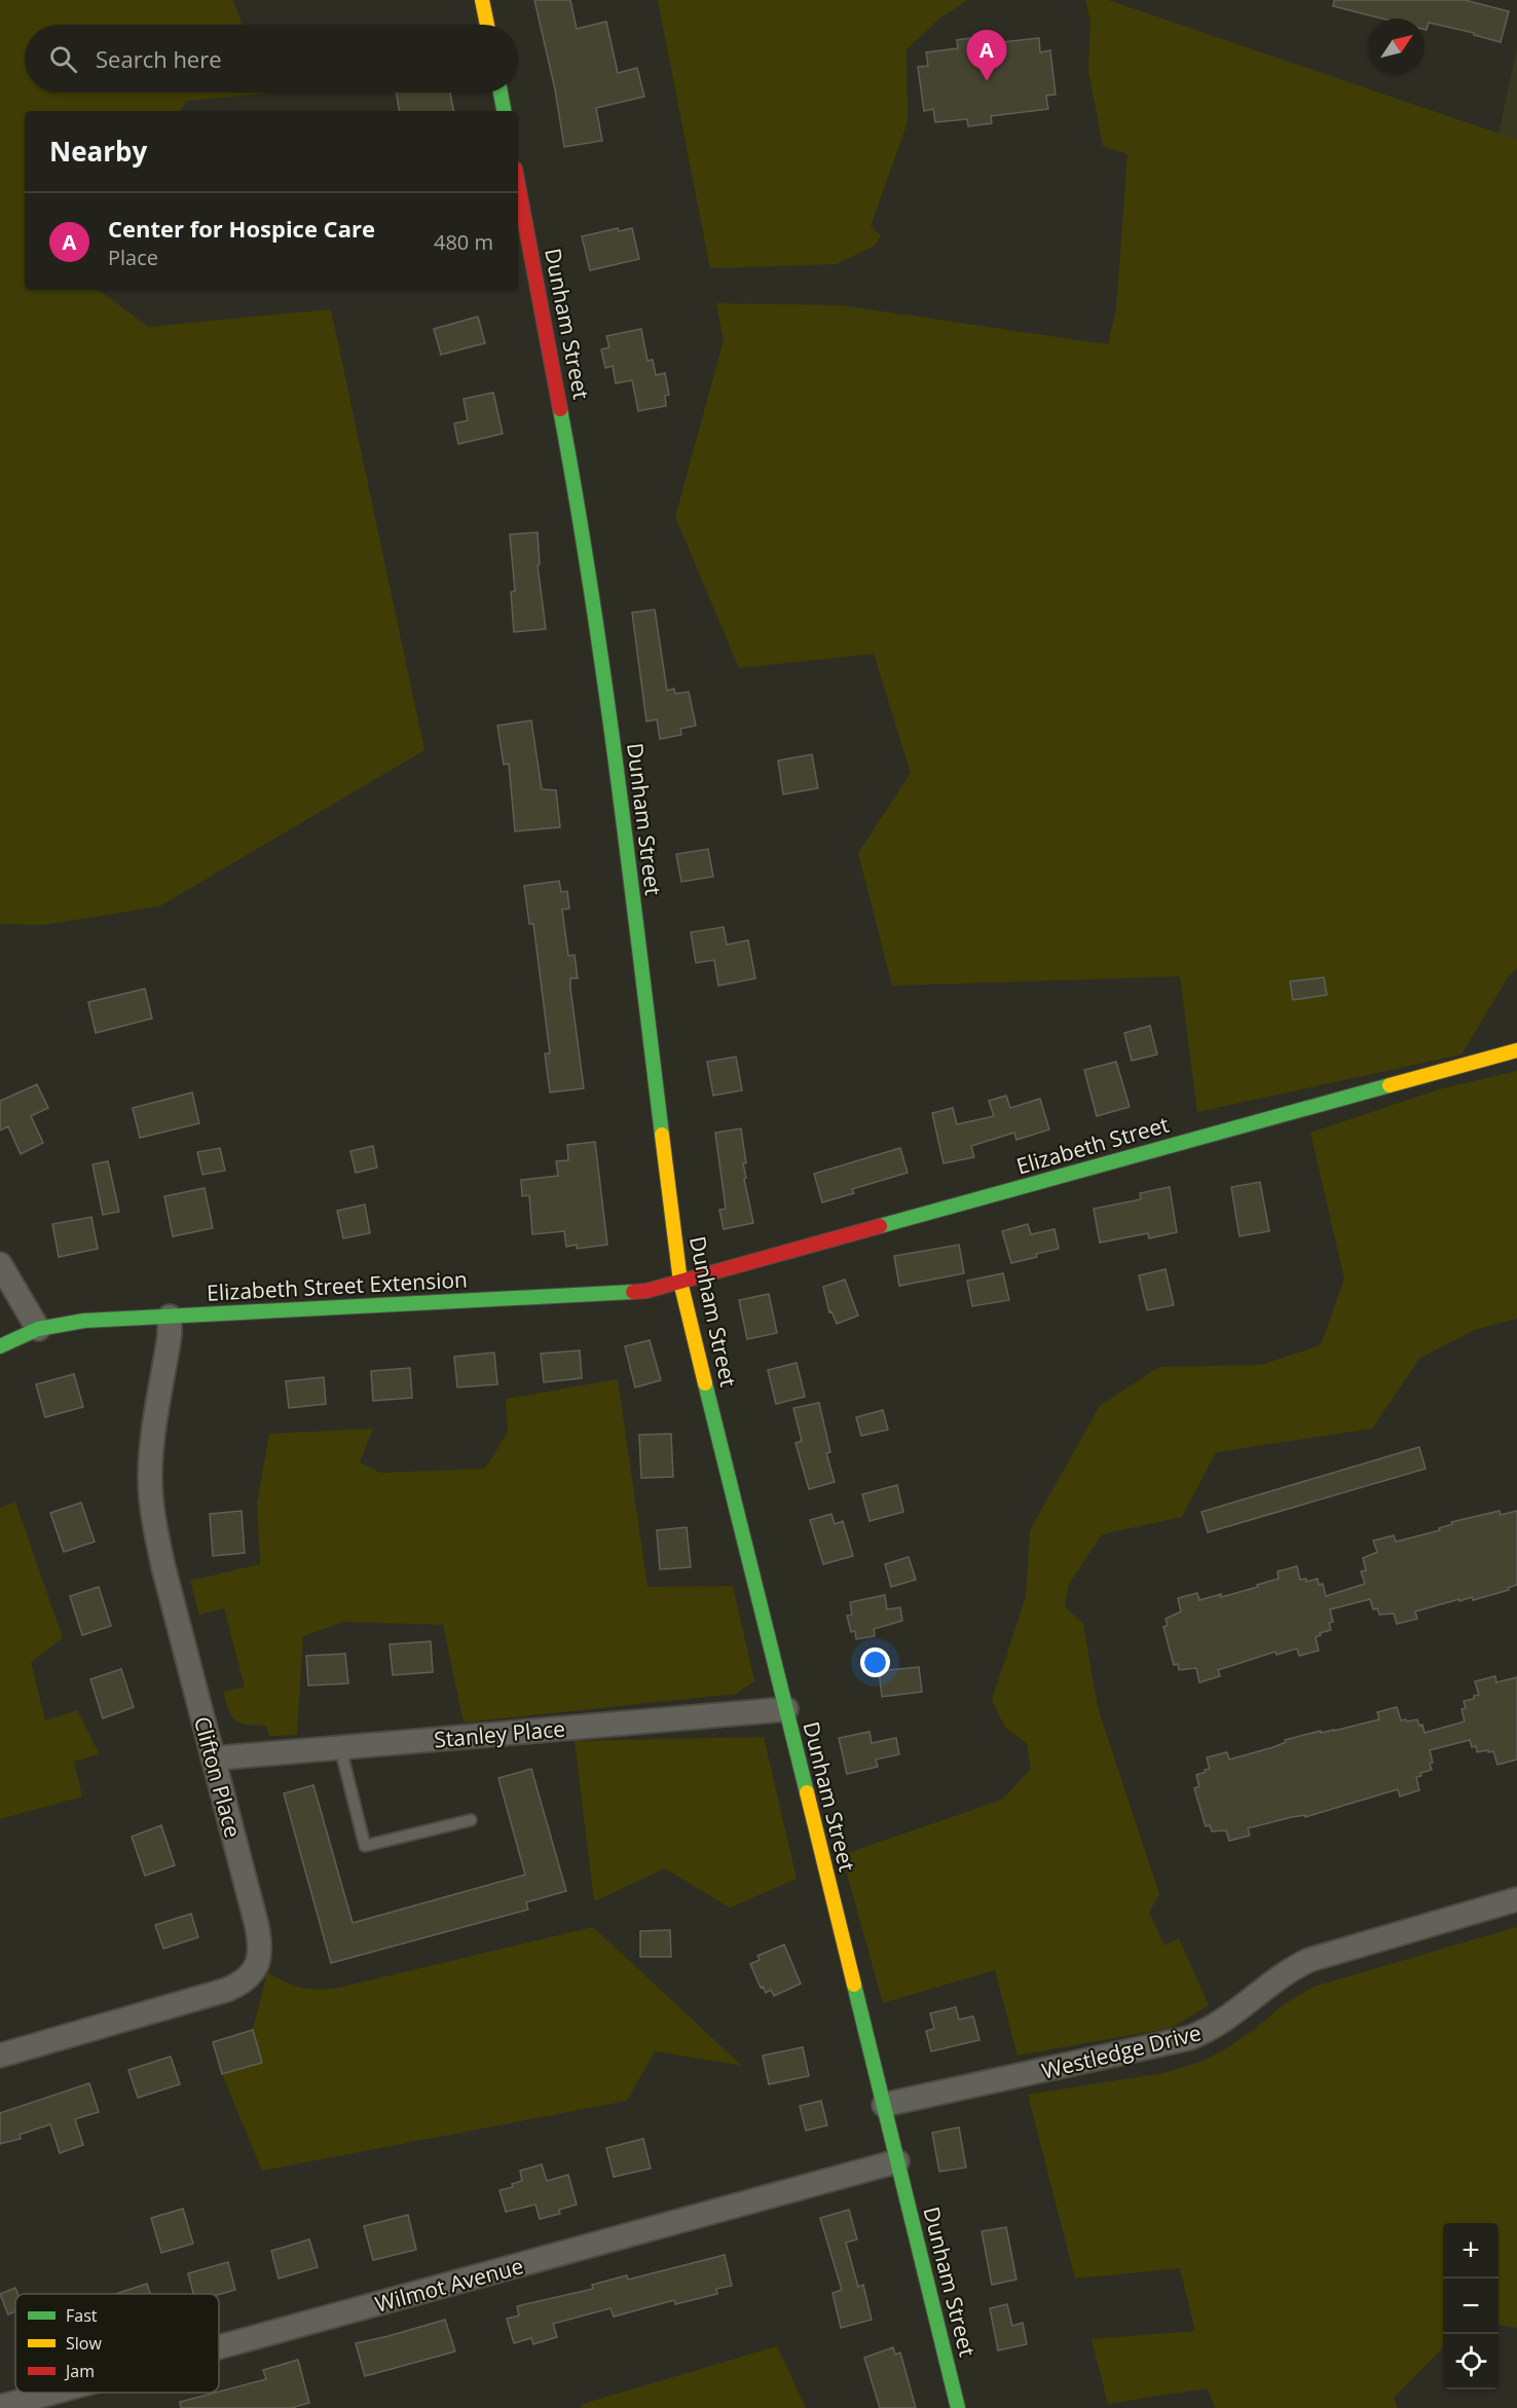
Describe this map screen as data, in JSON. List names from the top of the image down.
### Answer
{
  "streets": {
    "street": [
      "Dunham Street",
      "Elizabeth Street",
      "Elizabeth Street Extension",
      "Stanley Place",
      "Clifton Place",
      "Westledge Drive",
      "Wilmot Avenue"
    ]
  },
  "crossings": [
    ["Dunham Street", "Elizabeth Street"],
    ["Dunham Street", "Elizabeth Street Extension"],
    ["Dunham Street", "Stanley Place"],
    ["Dunham Street", "Westledge Drive"],
    ["Dunham Street", "Wilmot Avenue"],
    ["Elizabeth Street", "Elizabeth Street Extension"],
    ["Elizabeth Street Extension", "Clifton Place"],
    ["Stanley Place", "Clifton Place"]
  ],
  "legend": ["Fast", "Slow", "Jam"],
  "north": "top right",
  "page": {
    "search": "Search here",
    "pins": "A",
    "heading": "Nearby",
    "list": [
      {
        "mark": "A",
        "name": "Center for Hospice Care",
        "note": "Place",
        "value": "480 m"
      }
    ],
    "map_buttons": ["+", "−"]
  }
}
